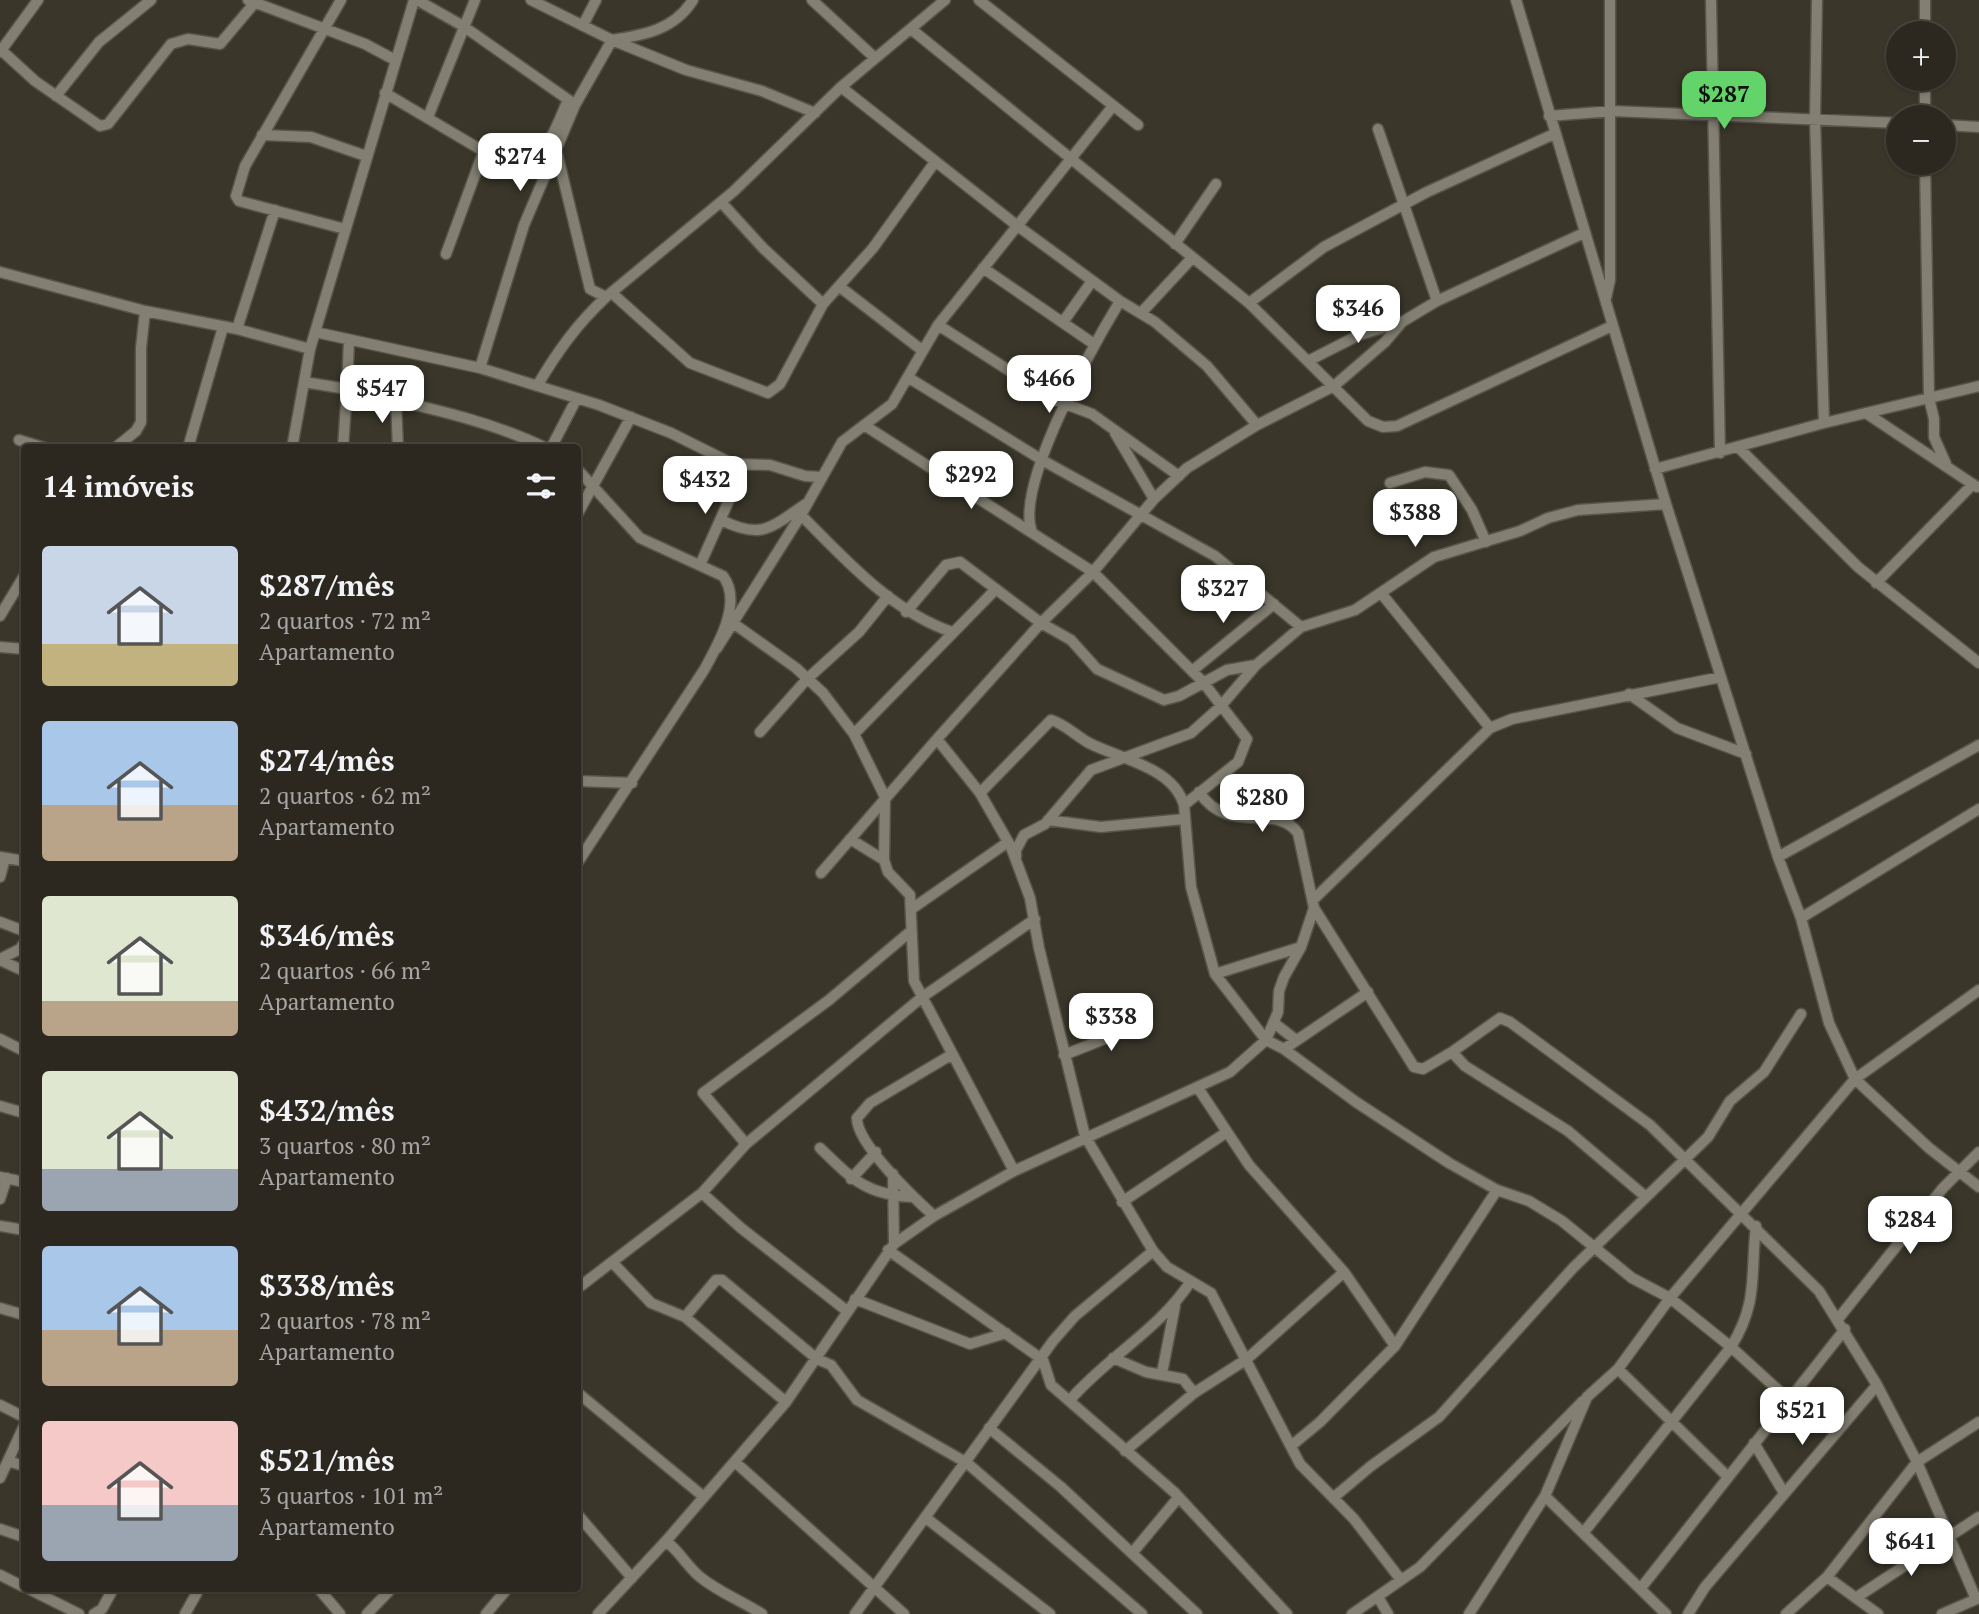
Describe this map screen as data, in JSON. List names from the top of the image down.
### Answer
{
  "page": {
    "map_buttons": ["+", "−"],
    "price": [
      "$287",
      "$274",
      "$346",
      "$466",
      "$547",
      "$292",
      "$432",
      "$388",
      "$327",
      "$280",
      "$338",
      "$284",
      "$521",
      "$641"
    ],
    "heading": "14 imóveis",
    "list": [
      {
        "name": "$287/mês",
        "note": "2 quartos · 72 m² · Apartamento"
      },
      {
        "name": "$274/mês",
        "note": "2 quartos · 62 m² · Apartamento"
      },
      {
        "name": "$346/mês",
        "note": "2 quartos · 66 m² · Apartamento"
      },
      {
        "name": "$432/mês",
        "note": "3 quartos · 80 m² · Apartamento"
      },
      {
        "name": "$338/mês",
        "note": "2 quartos · 78 m² · Apartamento"
      },
      {
        "name": "$521/mês",
        "note": "3 quartos · 101 m² · Apartamento"
      }
    ]
  }
}
